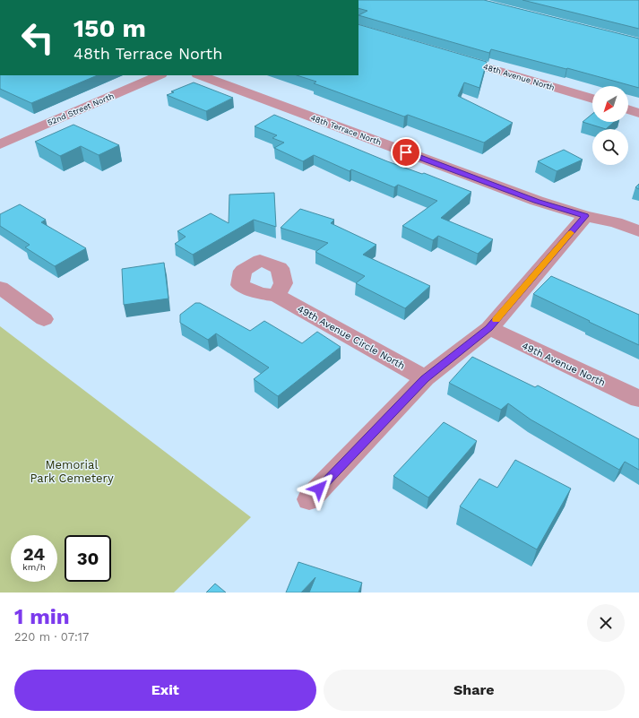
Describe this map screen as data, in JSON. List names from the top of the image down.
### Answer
{
  "streets": {
    "street": [
      "48th Avenue North",
      "52nd Street North",
      "48th Terrace North",
      "49th Avenue Circle North",
      "49th Avenue North"
    ]
  },
  "parks": ["Memorial Park Cemetery"],
  "north": "bottom left",
  "page": {
    "turn": ["150 m", "48th Terrace North"],
    "speed": "24 km/h",
    "limit": "30",
    "heading": ["1 min", "220 m · 07:17"],
    "buttons": ["Exit", "Share"]
  }
}
